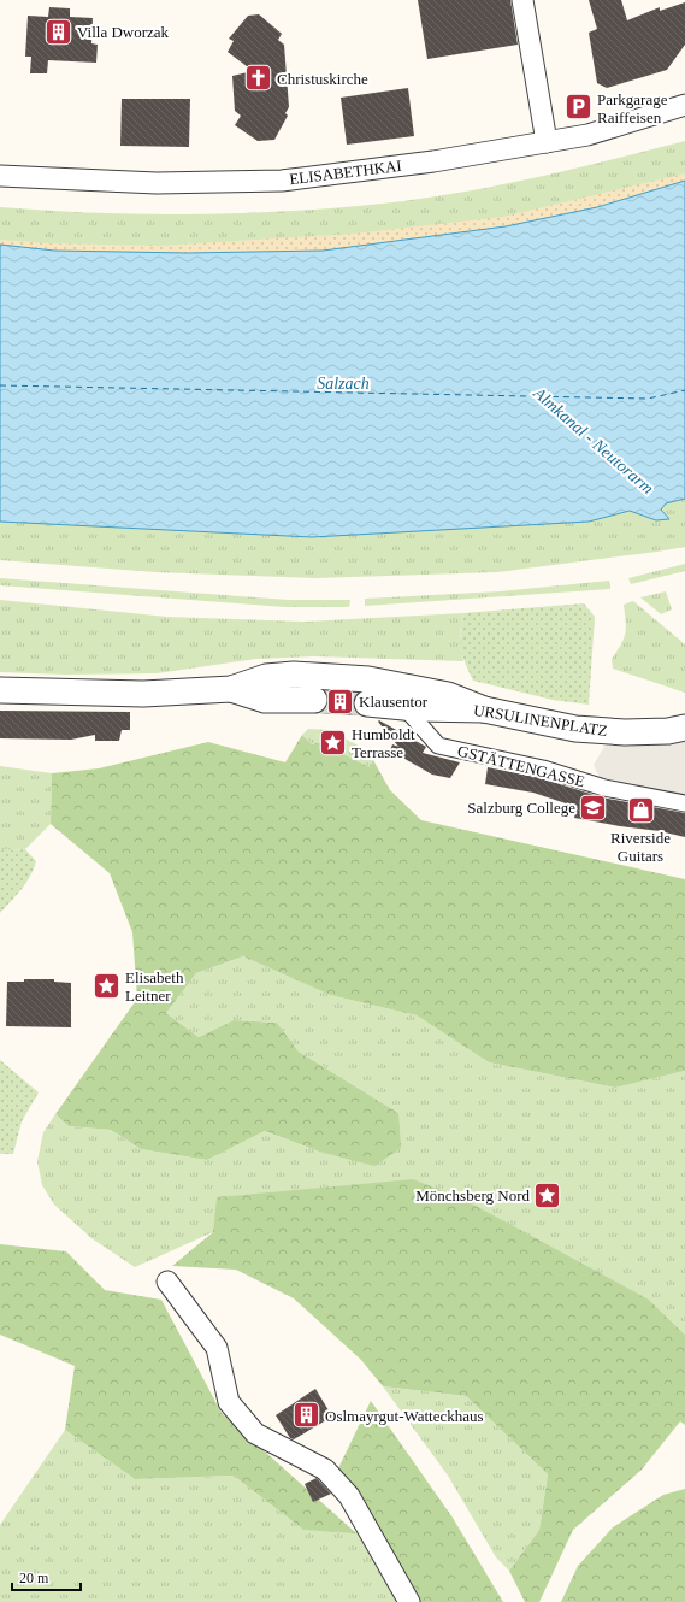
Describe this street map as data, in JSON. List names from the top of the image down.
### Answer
{
  "streets": {
    "street": ["ELISABETHKAI", "URSULINENPLATZ", "GSTÄTTENGASSE"]
  },
  "crossings": [
    ["URSULINENPLATZ", "GSTÄTTENGASSE"]
  ],
  "water": ["Salzach", "Almkanal - Neutorarm"],
  "places": {
    "building": ["Villa Dworzak", "Klausentor", "Oslmayrgut-Watteckhaus"],
    "church": ["Christuskirche"],
    "parking": ["Parkgarage Raiffeisen"],
    "place": ["Humboldt Terrasse", "Elisabeth Leitner", "Mönchsberg Nord"],
    "school or university": ["Salzburg College"],
    "shop": ["Riverside Guitars"]
  },
  "scale_bar": "20 m"
}
